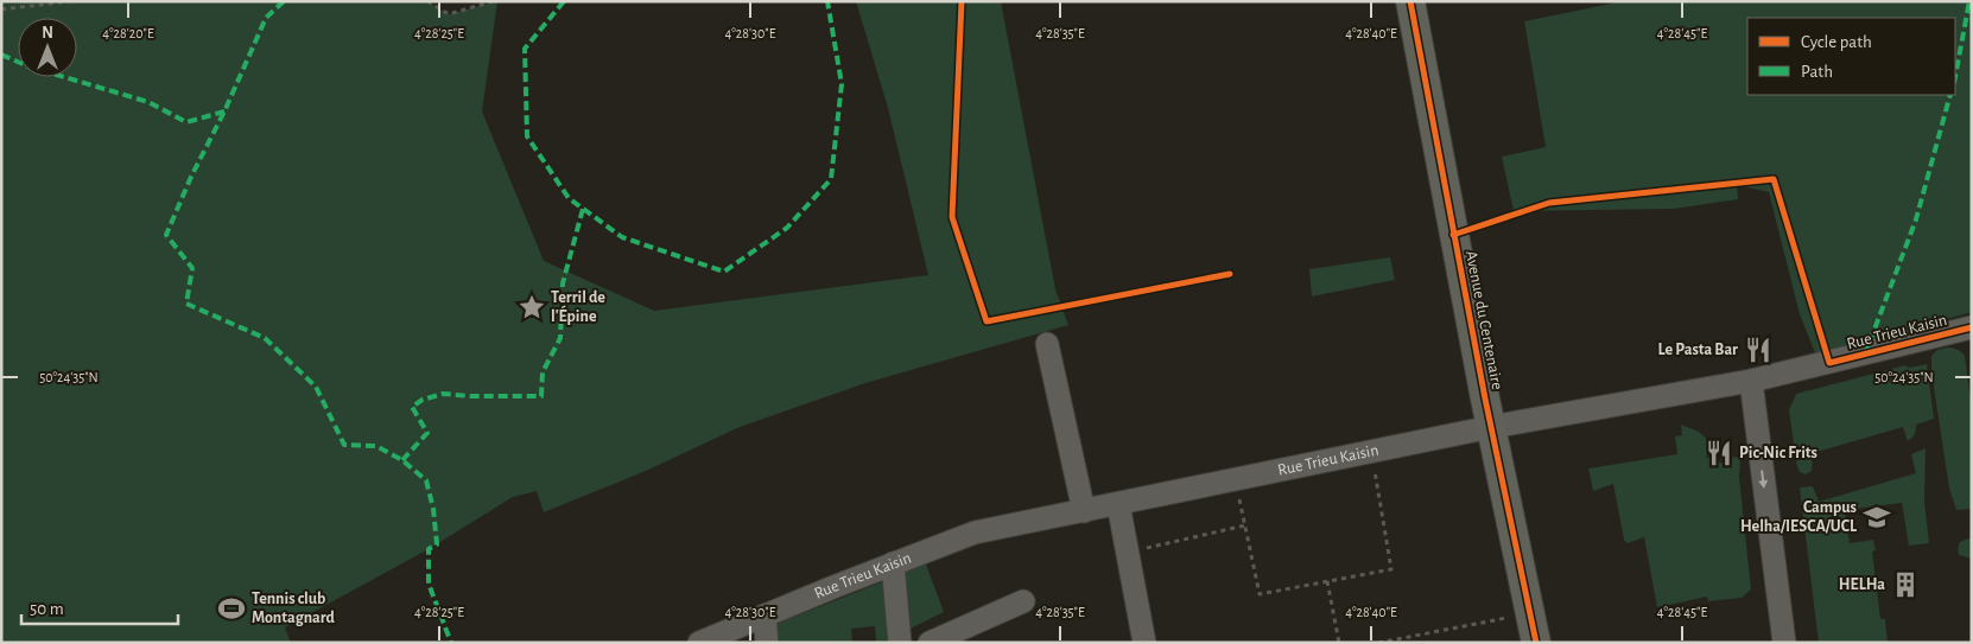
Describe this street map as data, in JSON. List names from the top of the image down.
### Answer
{
  "streets": {
    "main road": ["Avenue du Centenaire"],
    "street": ["Rue Trieu Kaisin"]
  },
  "crossings": [
    ["Avenue du Centenaire", "Rue Trieu Kaisin"]
  ],
  "places": {
    "place": ["Terril de l'Épine"],
    "restaurant": ["Le Pasta Bar", "Pic-Nic Frits"],
    "school or university": ["Campus Helha/IESCA/UCL"],
    "building": ["HELHa"],
    "sports": ["Tennis club Montagnard"]
  },
  "legend": ["Cycle path", "Path"],
  "scale_bar": "50 m",
  "north": "top",
  "coordinates": [
    "4°28'20\"E",
    "4°28'25\"E",
    "4°28'30\"E",
    "4°28'35\"E",
    "4°28'40\"E",
    "4°28'45\"E",
    "50°24'35\"N"
  ]
}
